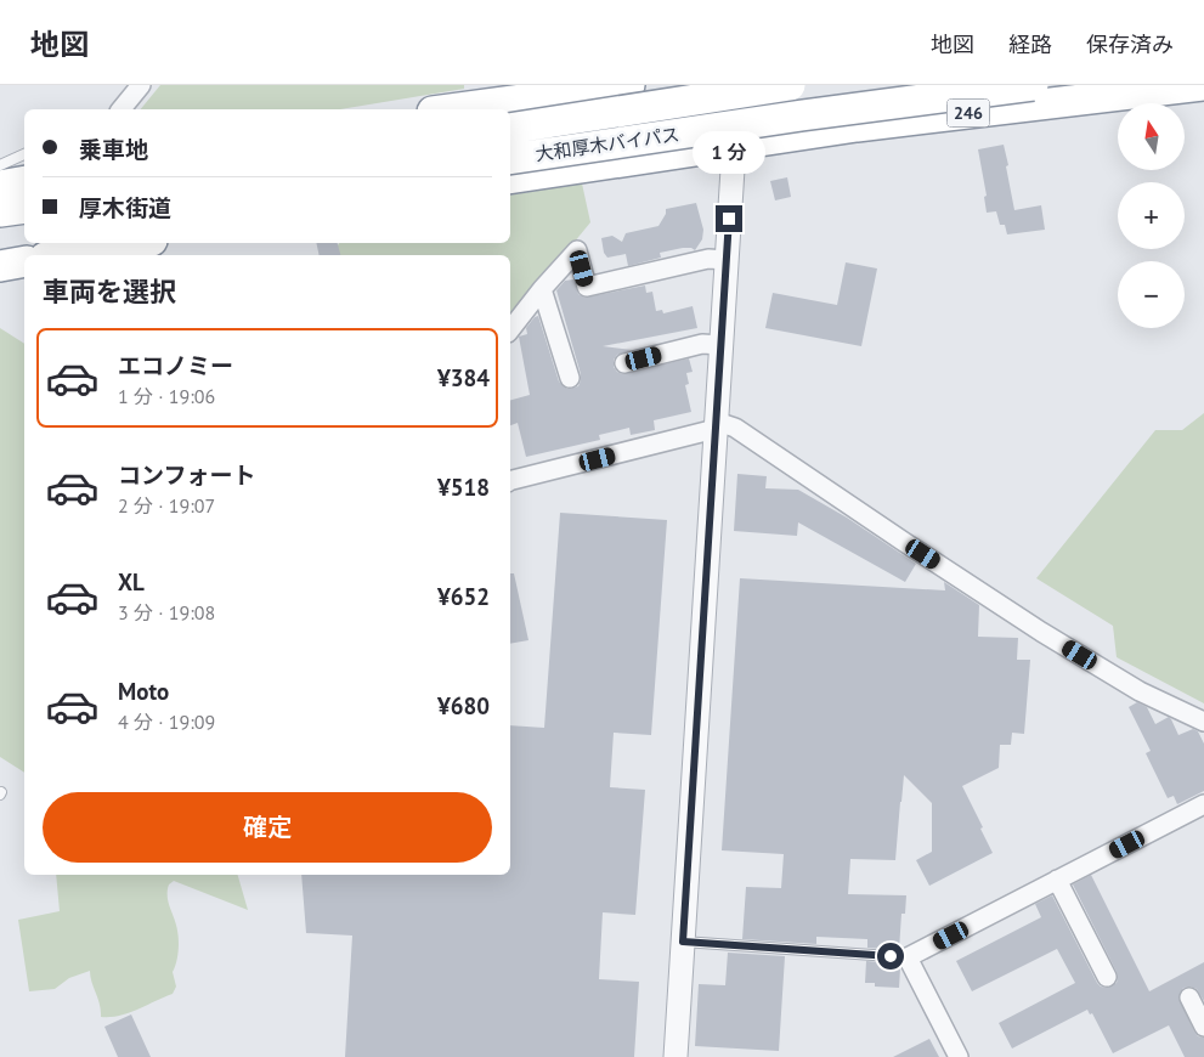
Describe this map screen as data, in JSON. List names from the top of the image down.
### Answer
{
  "streets": {
    "highway": ["246", "大和厚木バイパス"]
  },
  "north": "top",
  "page": {
    "header": "地図",
    "nav": ["地図", "経路", "保存済み"],
    "map_buttons": ["+", "−"],
    "banner": ["乗車地", "厚木街道"],
    "bubble": "1 分",
    "heading": "車両を選択",
    "list": [
      {
        "name": "エコノミー",
        "note": "1 分 · 19:06",
        "value": "¥384"
      },
      {
        "name": "コンフォート",
        "note": "2 分 · 19:07",
        "value": "¥518"
      },
      {
        "name": "XL",
        "note": "3 分 · 19:08",
        "value": "¥652"
      },
      {
        "name": "Moto",
        "note": "4 分 · 19:09",
        "value": "¥680"
      }
    ],
    "buttons": "確定"
  }
}
